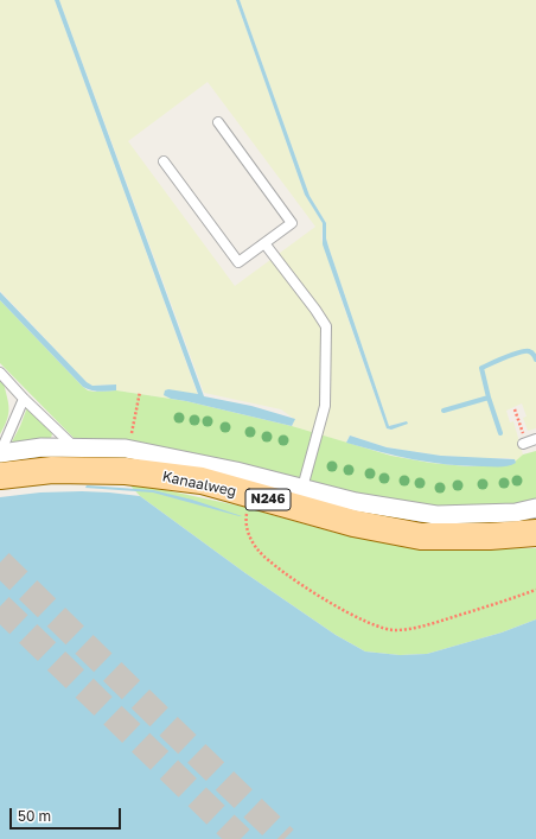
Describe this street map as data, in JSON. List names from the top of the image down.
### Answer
{
  "streets": {
    "main road": ["Kanaalweg", "N246"]
  },
  "scale_bar": "50 m"
}
